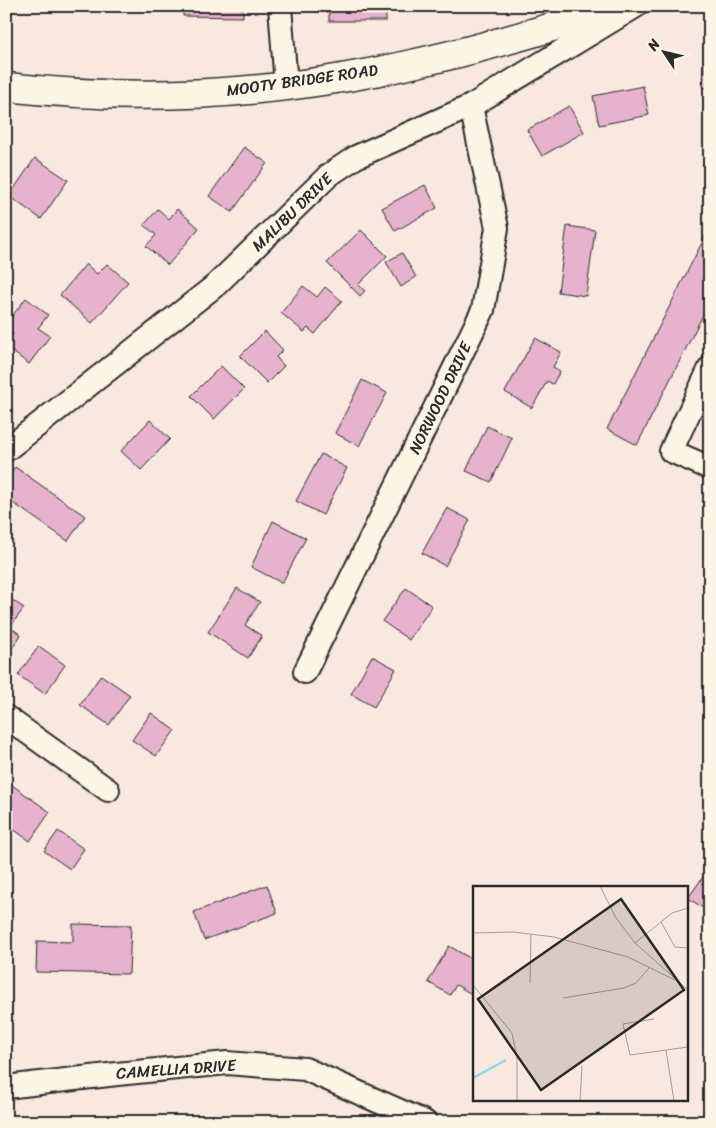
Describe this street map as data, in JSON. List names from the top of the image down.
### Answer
{
  "streets": {
    "main road": ["MOOTY BRIDGE ROAD"],
    "street": ["MALIBU DRIVE", "NORWOOD DRIVE", "CAMELLIA DRIVE"]
  },
  "crossings": [
    ["MALIBU DRIVE", "NORWOOD DRIVE"]
  ],
  "north": "top left"
}
